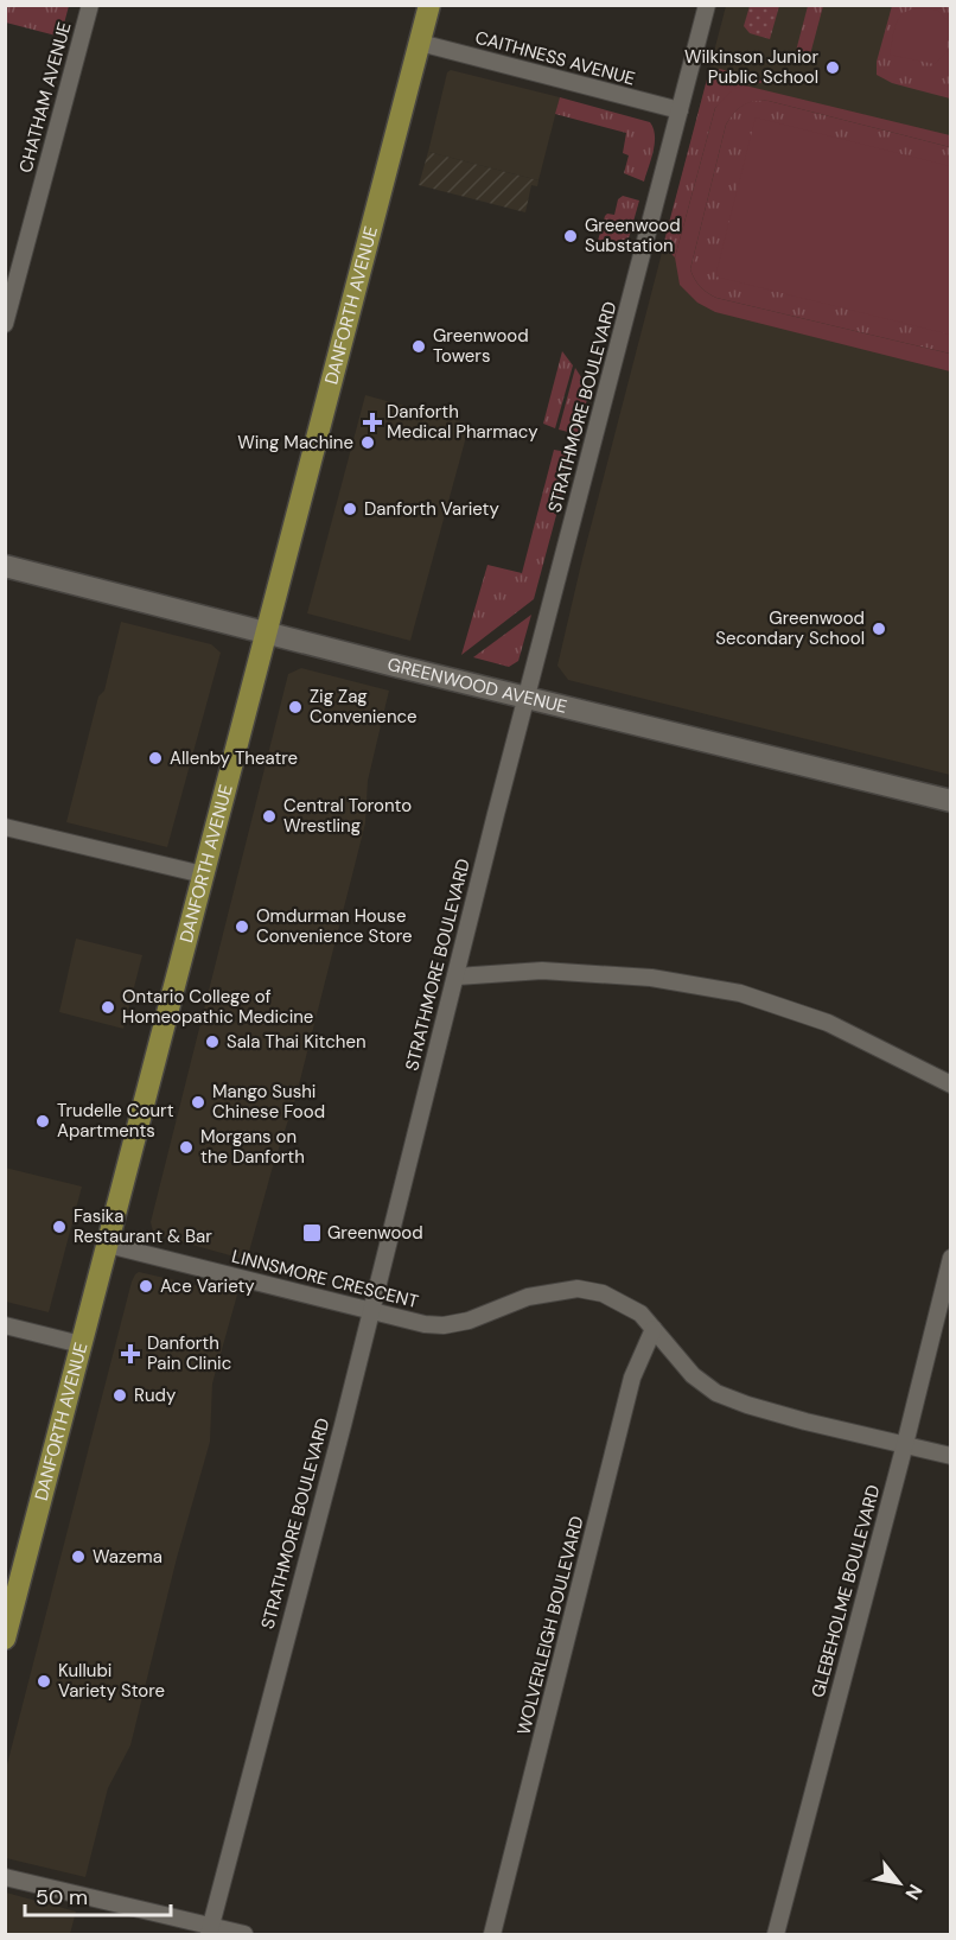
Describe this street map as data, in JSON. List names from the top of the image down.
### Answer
{
  "streets": {
    "main road": ["DANFORTH AVENUE"],
    "street": [
      "CAITHNESS AVENUE",
      "CHATHAM AVENUE",
      "STRATHMORE BOULEVARD",
      "GREENWOOD AVENUE",
      "LINNSMORE CRESCENT",
      "GLEBEHOLME BOULEVARD",
      "WOLVERLEIGH BOULEVARD"
    ]
  },
  "crossings": [
    ["CAITHNESS AVENUE", "DANFORTH AVENUE"],
    ["CAITHNESS AVENUE", "STRATHMORE BOULEVARD"],
    ["DANFORTH AVENUE", "GREENWOOD AVENUE"],
    ["DANFORTH AVENUE", "LINNSMORE CRESCENT"],
    ["STRATHMORE BOULEVARD", "GREENWOOD AVENUE"],
    ["STRATHMORE BOULEVARD", "LINNSMORE CRESCENT"],
    ["LINNSMORE CRESCENT", "GLEBEHOLME BOULEVARD"],
    ["LINNSMORE CRESCENT", "WOLVERLEIGH BOULEVARD"]
  ],
  "places": {
    "other": [
      "Wilkinson Junior Public School",
      "Greenwood Substation",
      "Greenwood Towers",
      "Wing Machine",
      "Danforth Variety",
      "Greenwood Secondary School",
      "Zig Zag Convenience",
      "Allenby Theatre",
      "Central Toronto Wrestling",
      "Omdurman House Convenience Store",
      "Ontario College of Homeopathic Medicine",
      "Sala Thai Kitchen",
      "Mango Sushi Chinese Food",
      "Trudelle Court Apartments",
      "Morgans on the Danforth",
      "Fasika Restaurant & Bar",
      "Ace Variety",
      "Rudy",
      "Wazema",
      "Kullubi Variety Store"
    ],
    "health": ["Danforth Medical Pharmacy", "Danforth Pain Clinic"],
    "transit": ["Greenwood"]
  },
  "scale_bar": "50 m",
  "north": "bottom right"
}
